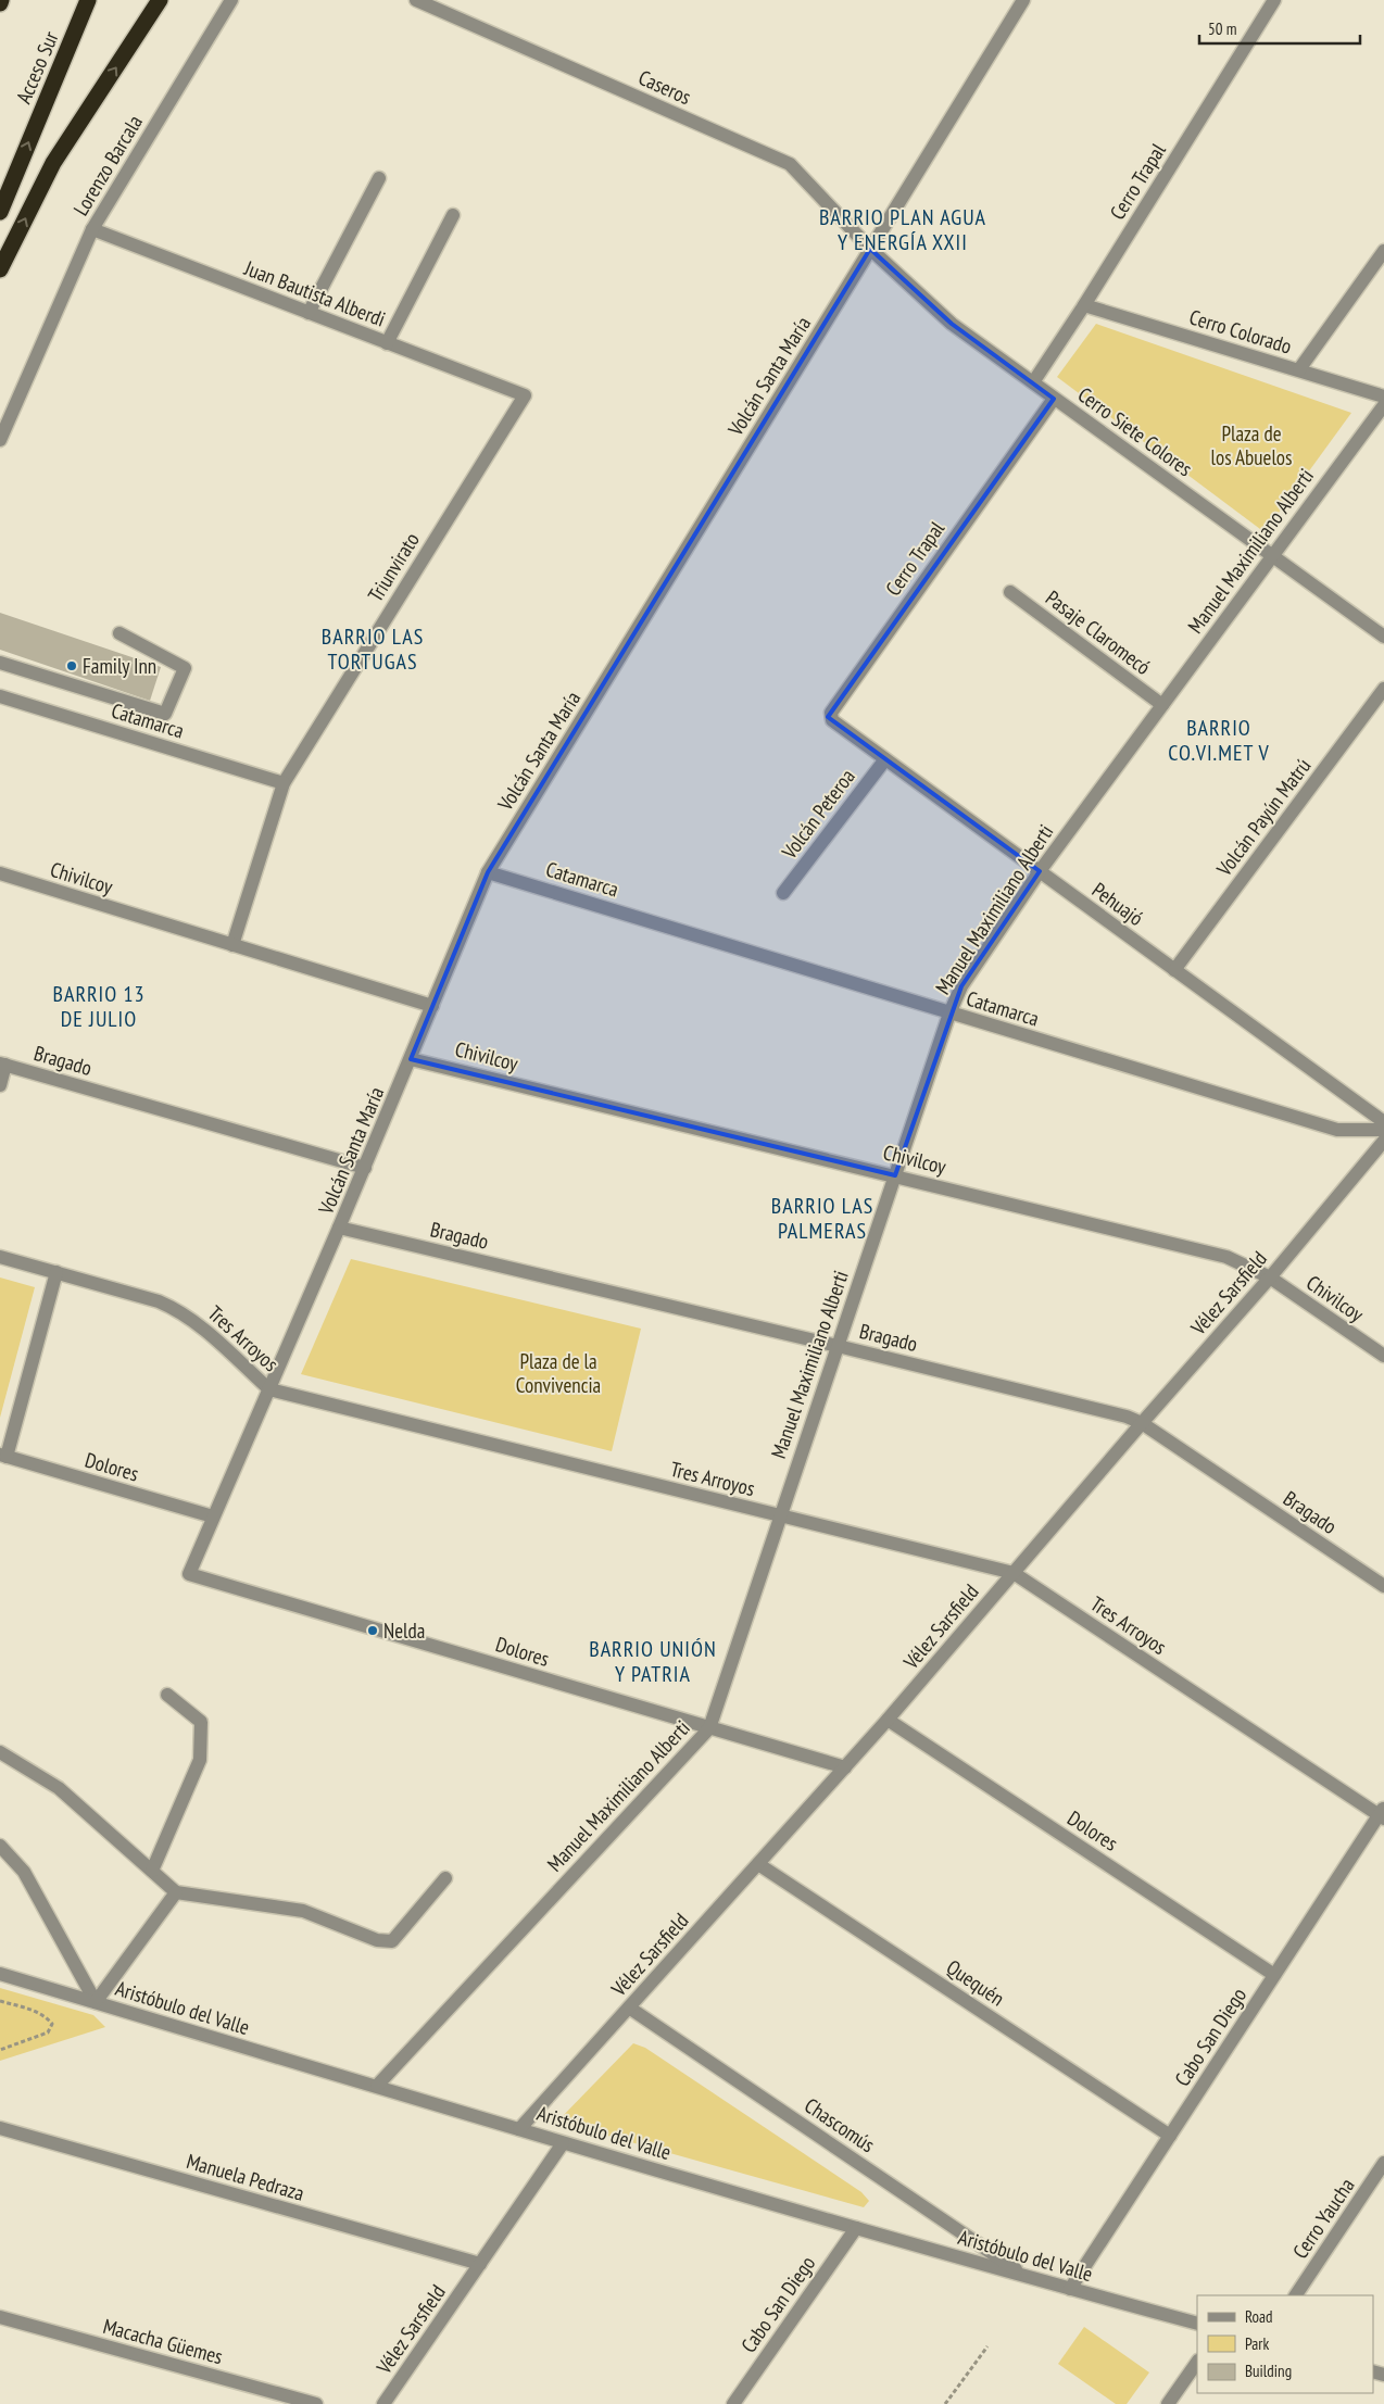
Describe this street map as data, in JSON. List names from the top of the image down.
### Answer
{
  "streets": {
    "highway": ["Acceso Sur"],
    "street": [
      "Caseros",
      "Lorenzo Barcala",
      "Cerro Trapal",
      "Juan Bautista Alberdi",
      "Cerro Colorado",
      "Volcán Santa María",
      "Cerro Siete Colores",
      "Manuel Maximiliano Alberti",
      "Triunvirato",
      "Pasaje Claromecó",
      "Catamarca",
      "Volcán Peteroa",
      "Volcán Payún Matrú",
      "Chivilcoy",
      "Pehuajó",
      "Bragado",
      "Vélez Sarsfield",
      "Tres Arroyos",
      "Dolores",
      "Quequén",
      "Aristóbulo del Valle",
      "Cabo San Diego",
      "Chascomús",
      "Manuela Pedraza",
      "Cerro Yaucha",
      "Macacha Güemes"
    ]
  },
  "crossings": [
    ["Caseros", "Volcán Santa María"],
    ["Caseros", "Cerro Siete Colores"],
    ["Lorenzo Barcala", "Juan Bautista Alberdi"],
    ["Cerro Trapal", "Cerro Colorado"],
    ["Cerro Trapal", "Cerro Siete Colores"],
    ["Cerro Trapal", "Pehuajó"],
    ["Juan Bautista Alberdi", "Triunvirato"],
    ["Cerro Colorado", "Manuel Maximiliano Alberti"],
    ["Volcán Santa María", "Cerro Siete Colores"],
    ["Volcán Santa María", "Catamarca"],
    ["Volcán Santa María", "Chivilcoy"],
    ["Volcán Santa María", "Bragado"],
    ["Volcán Santa María", "Tres Arroyos"],
    ["Volcán Santa María", "Dolores"],
    ["Cerro Siete Colores", "Manuel Maximiliano Alberti"],
    ["Manuel Maximiliano Alberti", "Pasaje Claromecó"],
    ["Manuel Maximiliano Alberti", "Catamarca"],
    ["Manuel Maximiliano Alberti", "Chivilcoy"],
    ["Manuel Maximiliano Alberti", "Pehuajó"],
    ["Manuel Maximiliano Alberti", "Bragado"],
    ["Manuel Maximiliano Alberti", "Tres Arroyos"],
    ["Manuel Maximiliano Alberti", "Dolores"],
    ["Manuel Maximiliano Alberti", "Aristóbulo del Valle"],
    ["Triunvirato", "Catamarca"],
    ["Triunvirato", "Chivilcoy"],
    ["Volcán Peteroa", "Pehuajó"],
    ["Volcán Payún Matrú", "Pehuajó"],
    ["Chivilcoy", "Vélez Sarsfield"],
    ["Bragado", "Vélez Sarsfield"],
    ["Vélez Sarsfield", "Tres Arroyos"],
    ["Vélez Sarsfield", "Dolores"],
    ["Vélez Sarsfield", "Quequén"],
    ["Vélez Sarsfield", "Aristóbulo del Valle"],
    ["Vélez Sarsfield", "Chascomús"],
    ["Vélez Sarsfield", "Manuela Pedraza"],
    ["Tres Arroyos", "Cabo San Diego"],
    ["Dolores", "Cabo San Diego"],
    ["Quequén", "Cabo San Diego"],
    ["Aristóbulo del Valle", "Cabo San Diego"],
    ["Aristóbulo del Valle", "Chascomús"]
  ],
  "districts": [
    "BARRIO PLAN AGUA Y ENERGÍA XXII",
    "BARRIO LAS TORTUGAS",
    "BARRIO CO.VI.MET V",
    "BARRIO 13 DE JULIO",
    "BARRIO LAS PALMERAS",
    "BARRIO UNIÓN Y PATRIA"
  ],
  "parks": ["Plaza de los Abuelos", "Plaza de la Convivencia"],
  "places": ["Family Inn", "Nelda"],
  "legend": ["Road", "Park", "Building"],
  "scale_bar": "50 m"
}
